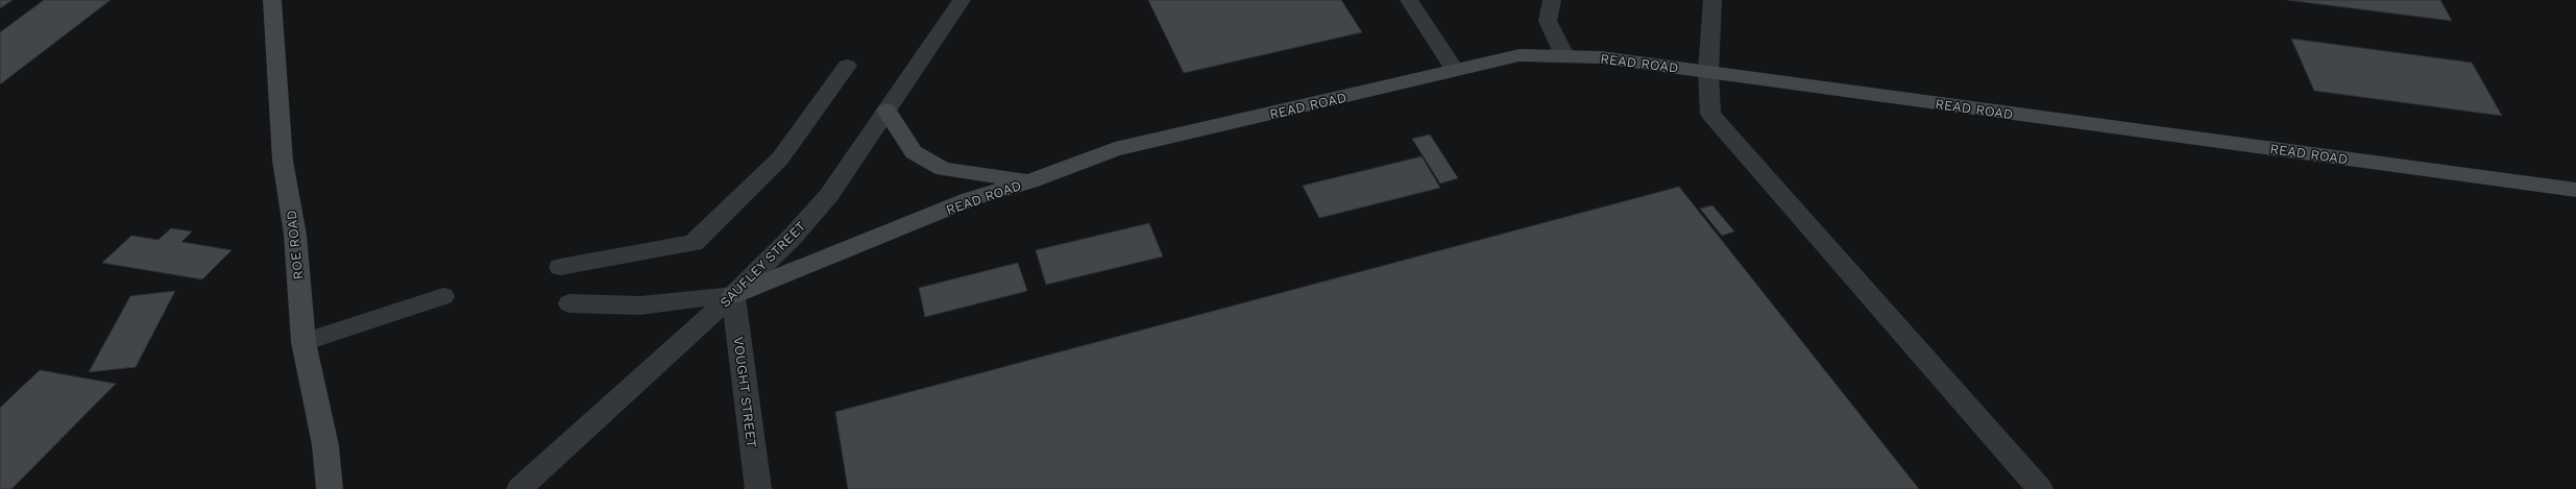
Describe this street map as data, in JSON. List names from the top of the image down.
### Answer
{
  "streets": {
    "street": [
      "READ ROAD",
      "ROE ROAD",
      "SAUFLEY STREET",
      "VOUGHT STREET"
    ]
  },
  "crossings": [
    ["READ ROAD", "SAUFLEY STREET"],
    ["READ ROAD", "VOUGHT STREET"],
    ["SAUFLEY STREET", "VOUGHT STREET"]
  ]
}
